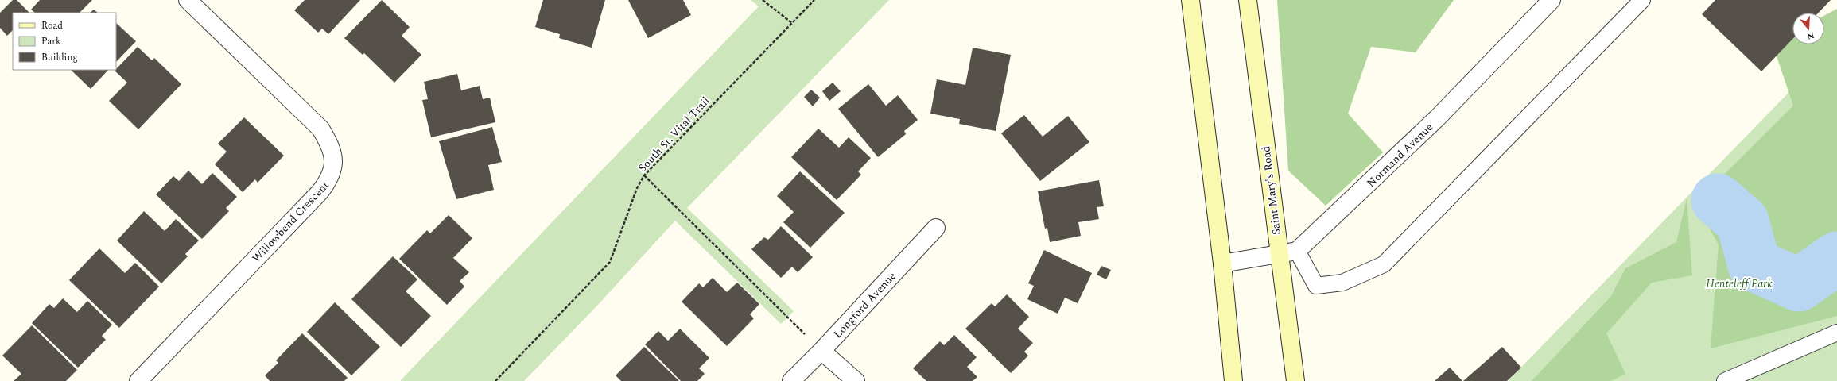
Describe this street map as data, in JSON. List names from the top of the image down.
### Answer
{
  "streets": {
    "main road": ["Saint Mary's Road"],
    "street": ["Normand Avenue", "Willowbend Crescent", "Longford Avenue"],
    "path": ["South St. Vital Trail"]
  },
  "crossings": [
    ["Normand Avenue", "Saint Mary's Road"]
  ],
  "parks": ["Henteleff Park"],
  "legend": ["Road", "Park", "Building"],
  "north": "bottom"
}
